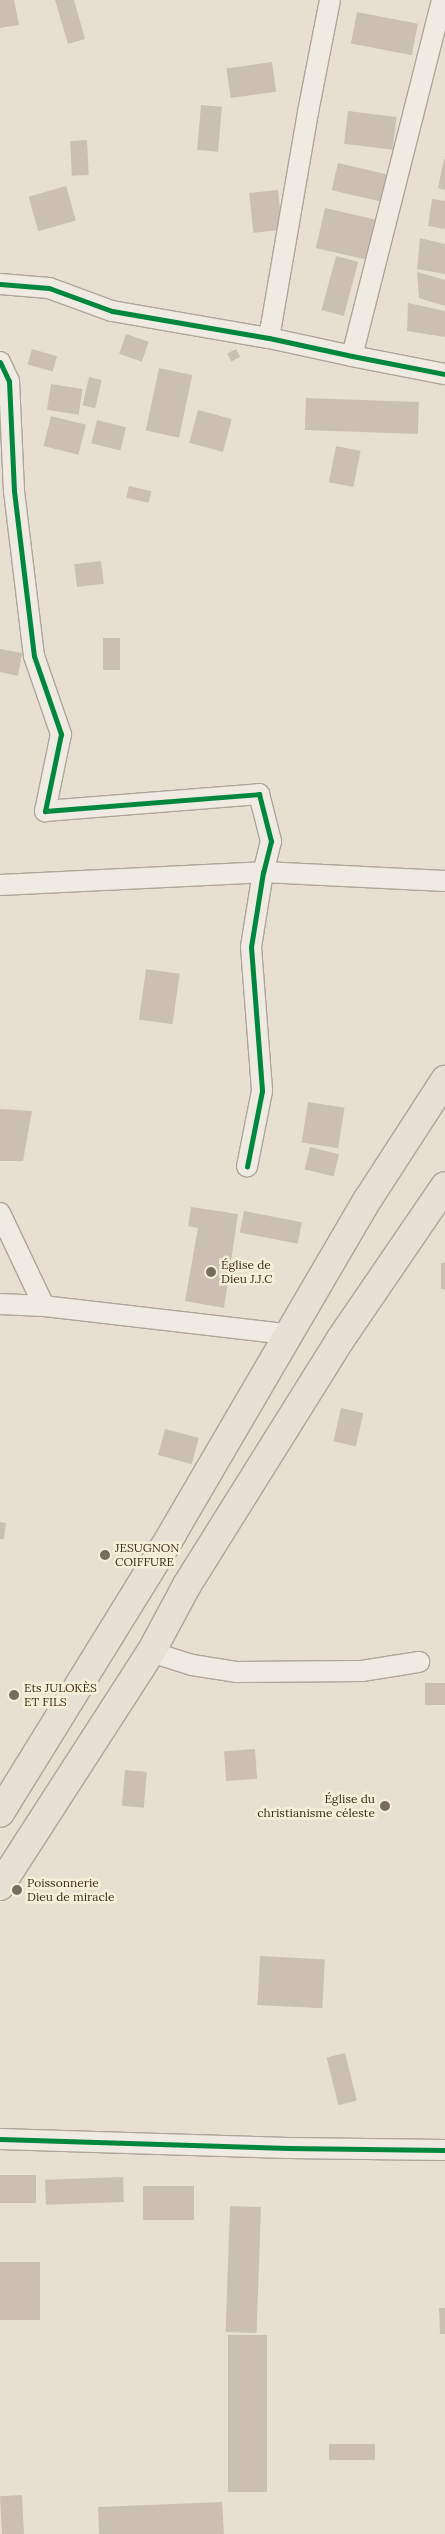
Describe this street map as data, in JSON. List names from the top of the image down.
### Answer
{
  "places": [
    "Église de Dieu J.J.C",
    "JESUGNON COIFFURE",
    "Ets JULOKÈS ET FILS",
    "Église du christianisme céleste",
    "Poissonnerie Dieu de miracle"
  ]
}
